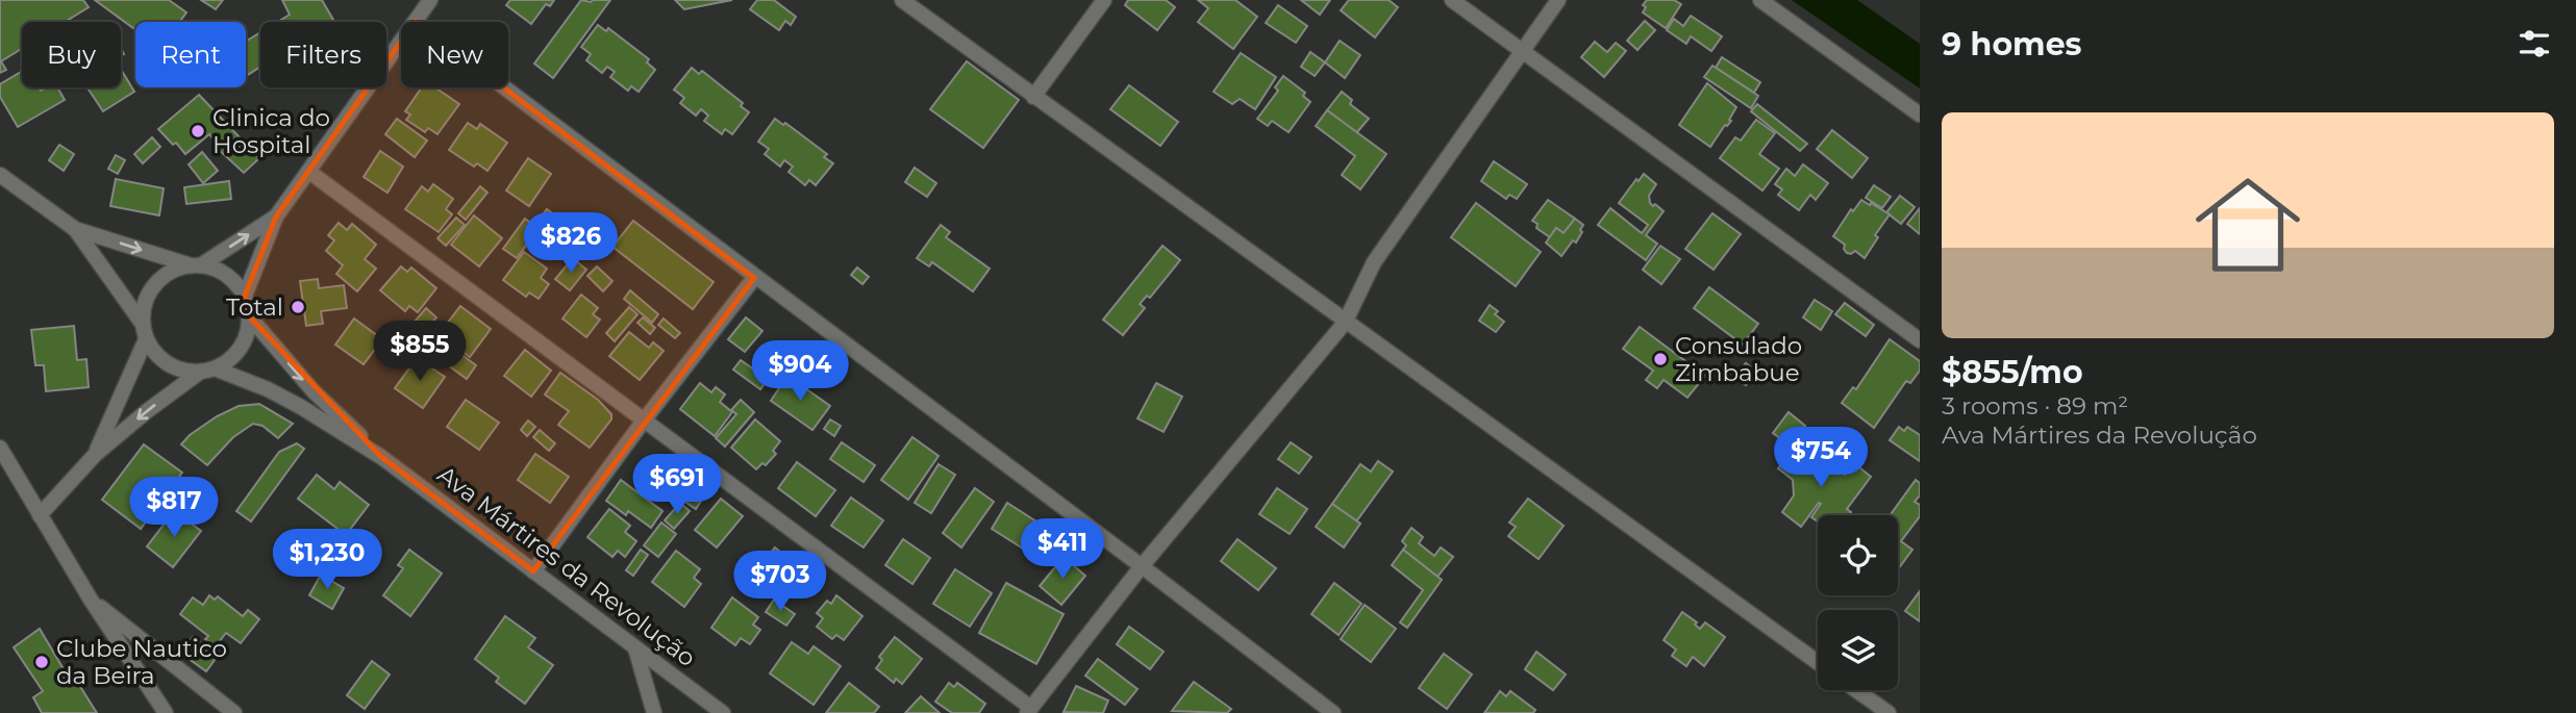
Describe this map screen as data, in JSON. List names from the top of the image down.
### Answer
{
  "streets": {
    "street": ["Ava Mártires da Revolução"]
  },
  "places": [
    "Clinica do Hospital",
    "Total",
    "Consulado Zimbabue",
    "Clube Nautico da Beira"
  ],
  "page": {
    "heading": "9 homes",
    "chip": [
      "Buy",
      "Rent",
      "Filters",
      "New"
    ],
    "list": [
      {
        "name": "$855/mo",
        "note": "3 rooms · 89 m² · Ava Mártires da Revolução"
      }
    ],
    "price": [
      "$826",
      "$855",
      "$904",
      "$754",
      "$691",
      "$817",
      "$411",
      "$1,230",
      "$703"
    ]
  }
}
